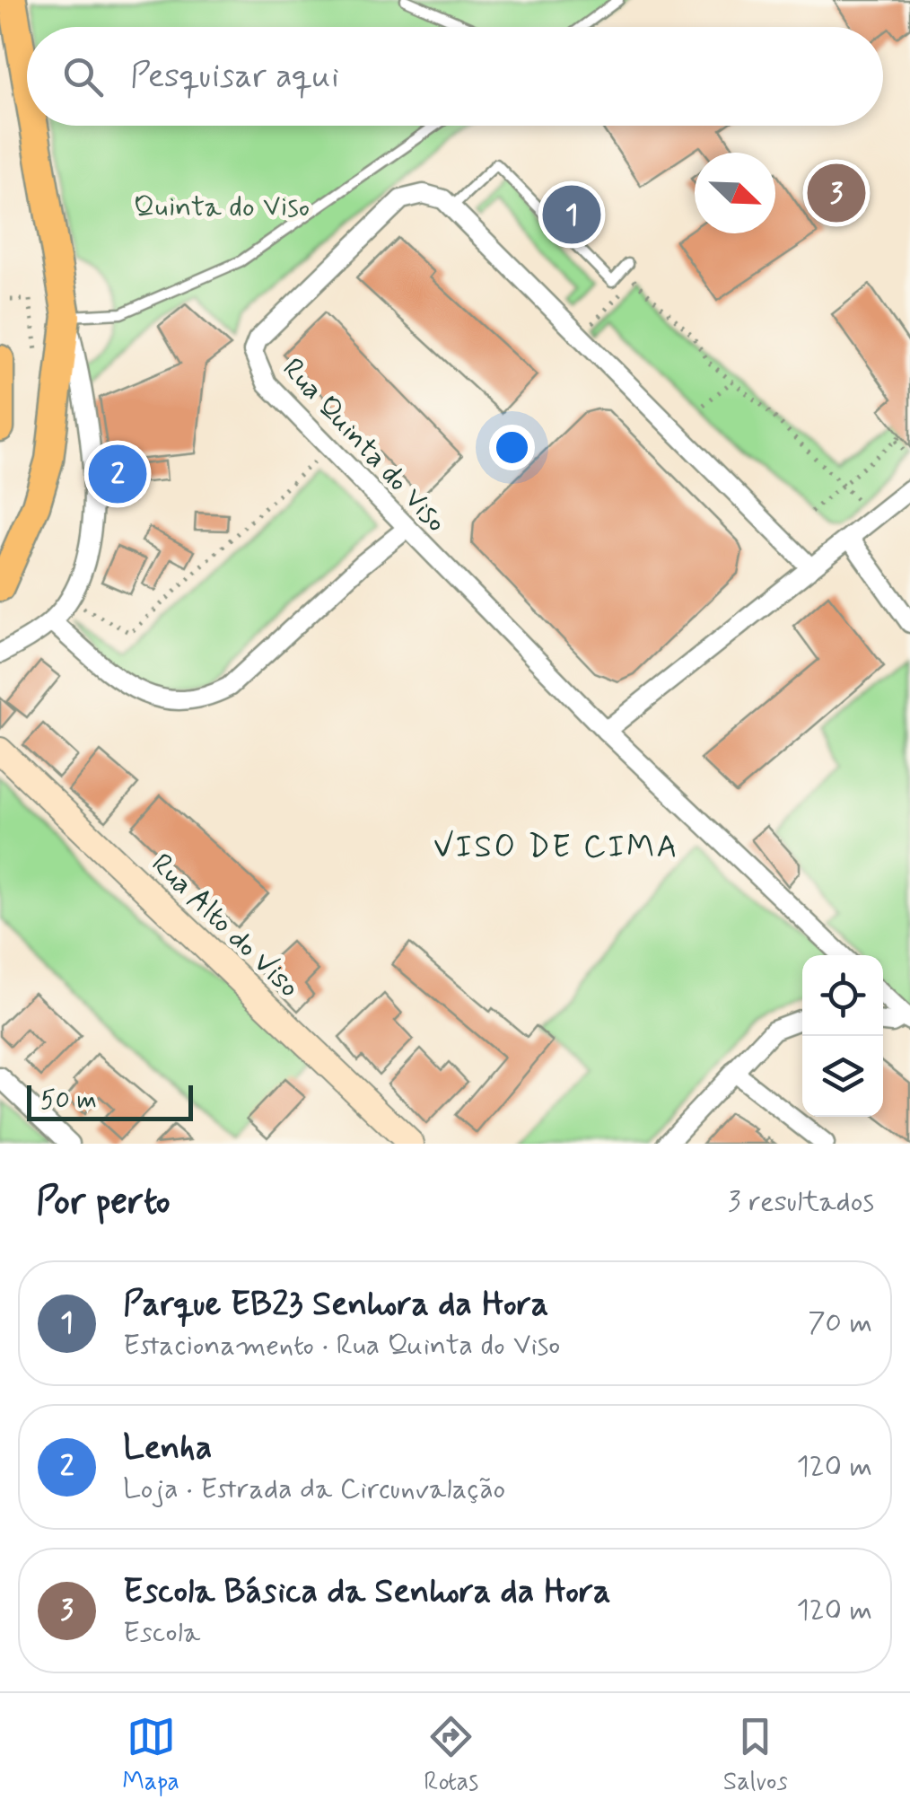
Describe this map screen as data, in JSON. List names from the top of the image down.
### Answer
{
  "streets": {
    "main road": ["Rua Alto do Viso"],
    "street": ["Rua Quinta do Viso"]
  },
  "districts": ["VISO DE CIMA"],
  "parks": ["Quinta do Viso"],
  "scale_bar": "50 m",
  "north": "bottom right",
  "page": {
    "search": "Pesquisar aqui",
    "pins": ["3", "1", "2"],
    "scale": "50 m",
    "heading": ["Por perto", "3 resultados"],
    "list": [
      {
        "mark": "1",
        "name": "Parque EB23 Senhora da Hora",
        "note": "Estacionamento · Rua Quinta do Viso",
        "value": "70 m"
      },
      {
        "mark": "2",
        "name": "Lenha",
        "note": "Loja · Estrada da Circunvalação",
        "value": "120 m"
      },
      {
        "mark": "3",
        "name": "Escola Básica da Senhora da Hora",
        "note": "Escola",
        "value": "120 m"
      }
    ],
    "nav": ["Mapa", "Rotas", "Salvos"]
  }
}
